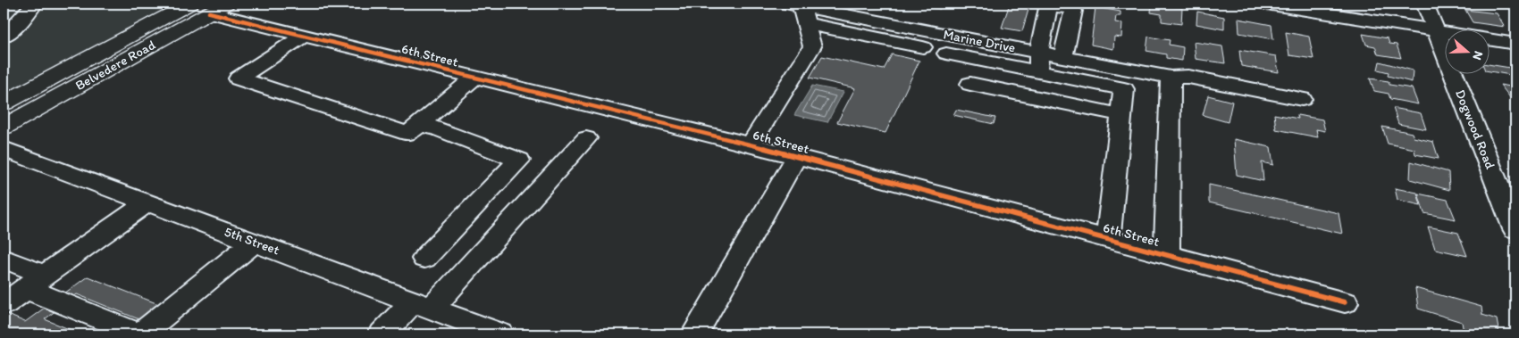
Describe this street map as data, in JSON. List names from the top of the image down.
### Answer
{
  "streets": {
    "main road": ["Belvedere Road"],
    "street": [
      "Marine Drive",
      "6th Street",
      "Dogwood Road",
      "5th Street"
    ]
  },
  "crossings": [
    ["6th Street", "Belvedere Road"]
  ],
  "north": "right"
}
